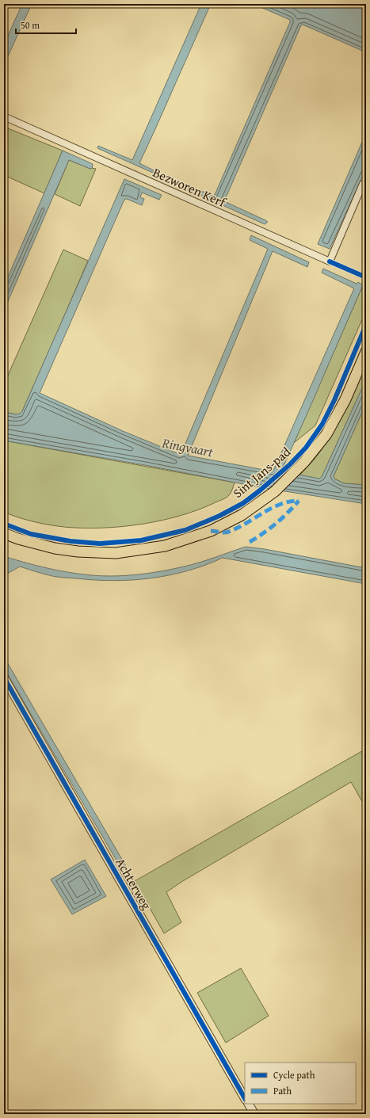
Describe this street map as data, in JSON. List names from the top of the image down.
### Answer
{
  "streets": {
    "street": ["Bezworen Kerf", "Achterweg"],
    "cycle path": ["Sint Jans-pad"]
  },
  "water": ["Ringvaart"],
  "legend": ["Cycle path", "Path"],
  "scale_bar": "50 m"
}
